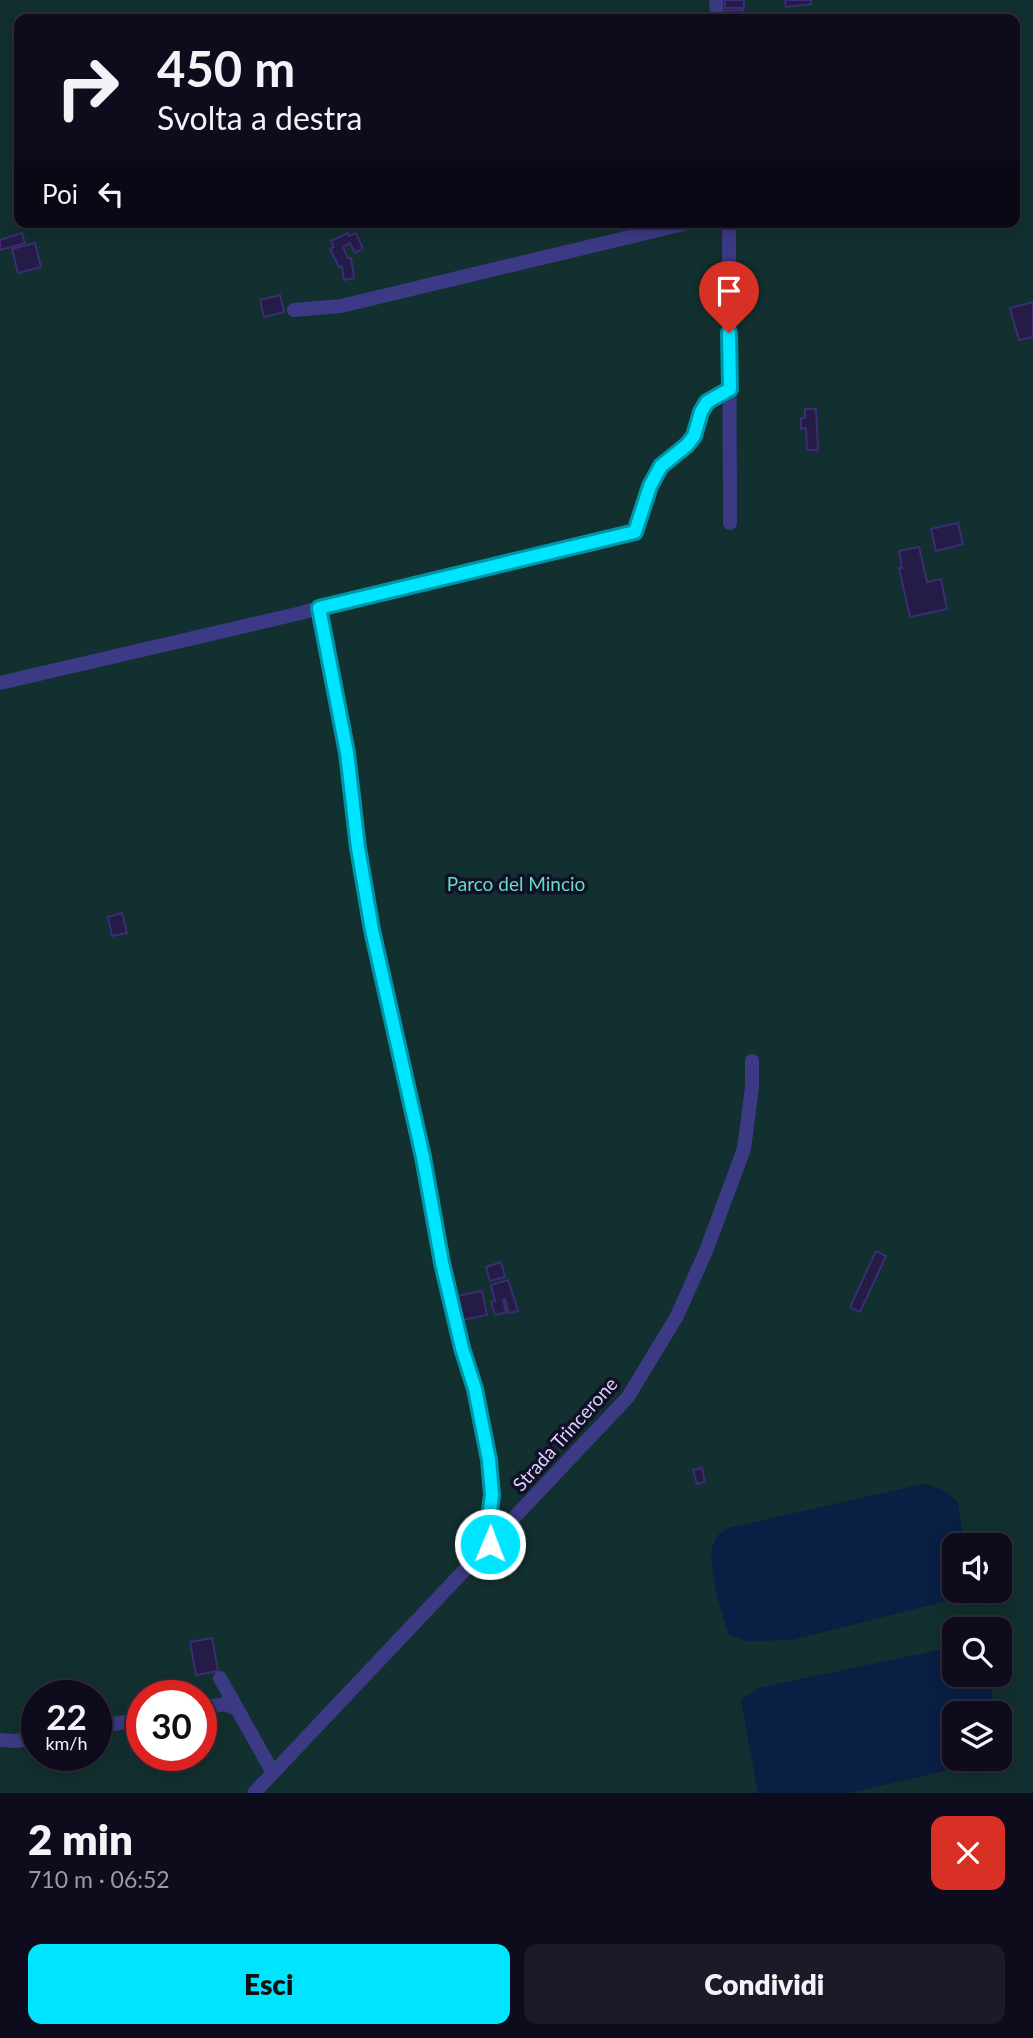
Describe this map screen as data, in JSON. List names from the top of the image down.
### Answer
{
  "streets": {
    "street": ["Strada Trincerone"]
  },
  "parks": ["Parco del Mincio"],
  "page": {
    "turn": ["450 m", "Svolta a destra"],
    "then": "Poi",
    "speed": "22 km/h",
    "limit": "30",
    "heading": ["2 min", "710 m · 06:52"],
    "buttons": ["Esci", "Condividi"]
  }
}
